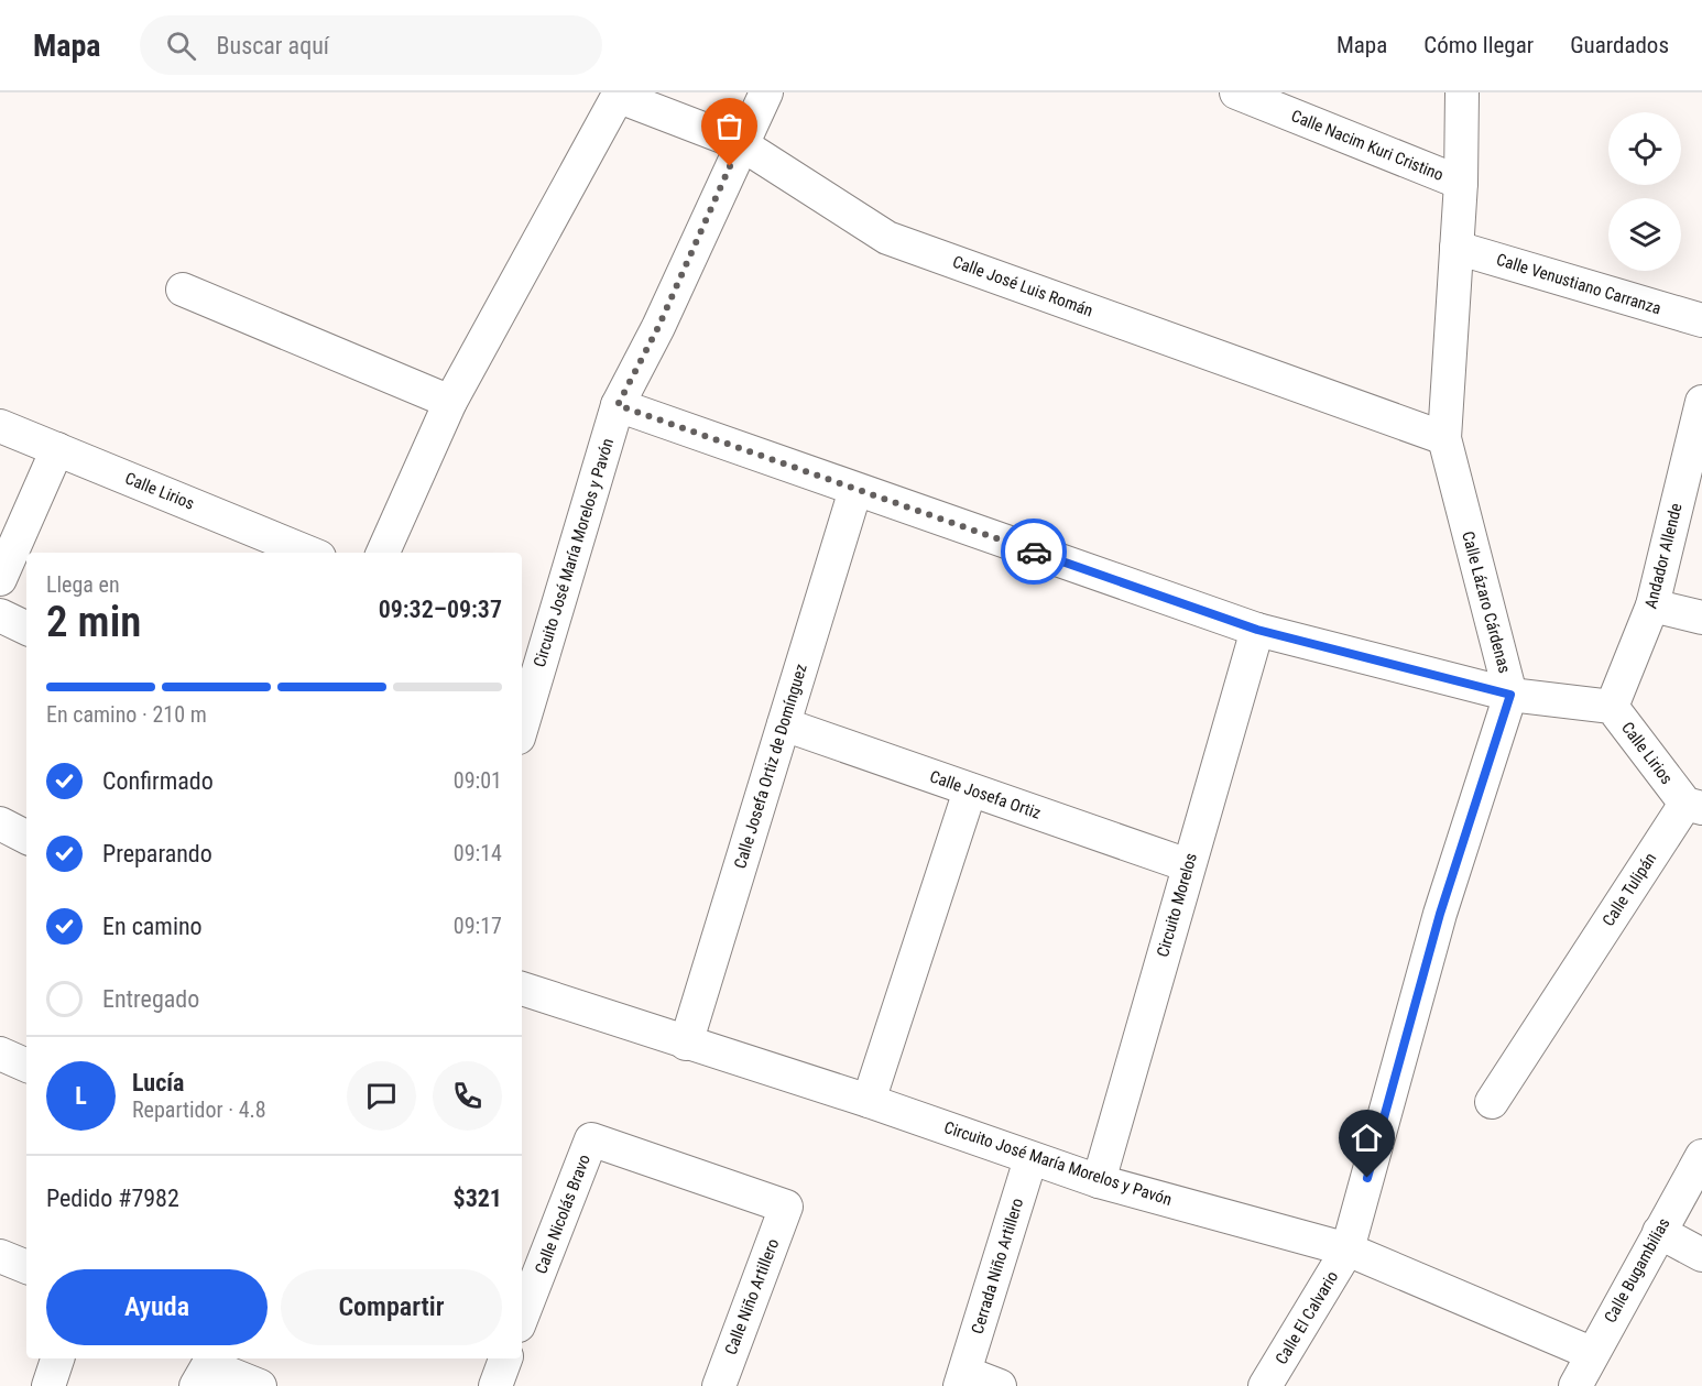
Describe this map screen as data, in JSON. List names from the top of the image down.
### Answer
{
  "streets": {
    "street": [
      "Calle Nacim Kuri Cristino",
      "Calle Venustiano Carranza",
      "Calle José Luis Román",
      "Calle Lirios",
      "Circuito José María Morelos y Pavón",
      "Andador Allende",
      "Calle Lázaro Cárdenas",
      "Calle Josefa Ortiz de Domínguez",
      "Calle Josefa Ortiz",
      "Calle Tulipán",
      "Circuito Morelos",
      "Calle Nicolás Bravo",
      "Cerrada Niño Artillero",
      "Calle Bugambilias",
      "Calle Niño Artillero",
      "Calle El Calvario"
    ]
  },
  "crossings": [
    ["Calle Nacim Kuri Cristino", "Calle Lázaro Cárdenas"],
    ["Calle Venustiano Carranza", "Calle Lázaro Cárdenas"],
    ["Calle José Luis Román", "Circuito José María Morelos y Pavón"],
    ["Calle José Luis Román", "Calle Lázaro Cárdenas"],
    ["Calle Lirios", "Andador Allende"],
    ["Calle Lirios", "Calle Lázaro Cárdenas"],
    ["Calle Lirios", "Calle Tulipán"],
    ["Circuito José María Morelos y Pavón", "Calle Lázaro Cárdenas"],
    ["Circuito José María Morelos y Pavón", "Calle Josefa Ortiz de Domínguez"],
    ["Circuito José María Morelos y Pavón", "Circuito Morelos"],
    ["Circuito José María Morelos y Pavón", "Cerrada Niño Artillero"],
    ["Circuito José María Morelos y Pavón", "Calle Bugambilias"],
    ["Circuito José María Morelos y Pavón", "Calle El Calvario"],
    ["Calle Lázaro Cárdenas", "Calle El Calvario"],
    ["Calle Josefa Ortiz de Domínguez", "Calle Josefa Ortiz"],
    ["Calle Josefa Ortiz", "Circuito Morelos"],
    ["Calle Nicolás Bravo", "Calle Niño Artillero"]
  ],
  "page": {
    "header": "Mapa",
    "search": "Buscar aquí",
    "nav": ["Mapa", "Cómo llegar", "Guardados"],
    "heading": ["2 min", "Llega en", "09:32–09:37"],
    "panel": [
      "Lucía",
      "Repartidor · 4.8",
      "Pedido #7982",
      "$321"
    ],
    "bar": "En camino · 210 m",
    "list": [
      ["Confirmado", "09:01"],
      ["Preparando", "09:14"],
      ["En camino", "09:17"],
      "Entregado"
    ],
    "round": "L",
    "buttons": ["Ayuda", "Compartir"]
  }
}
